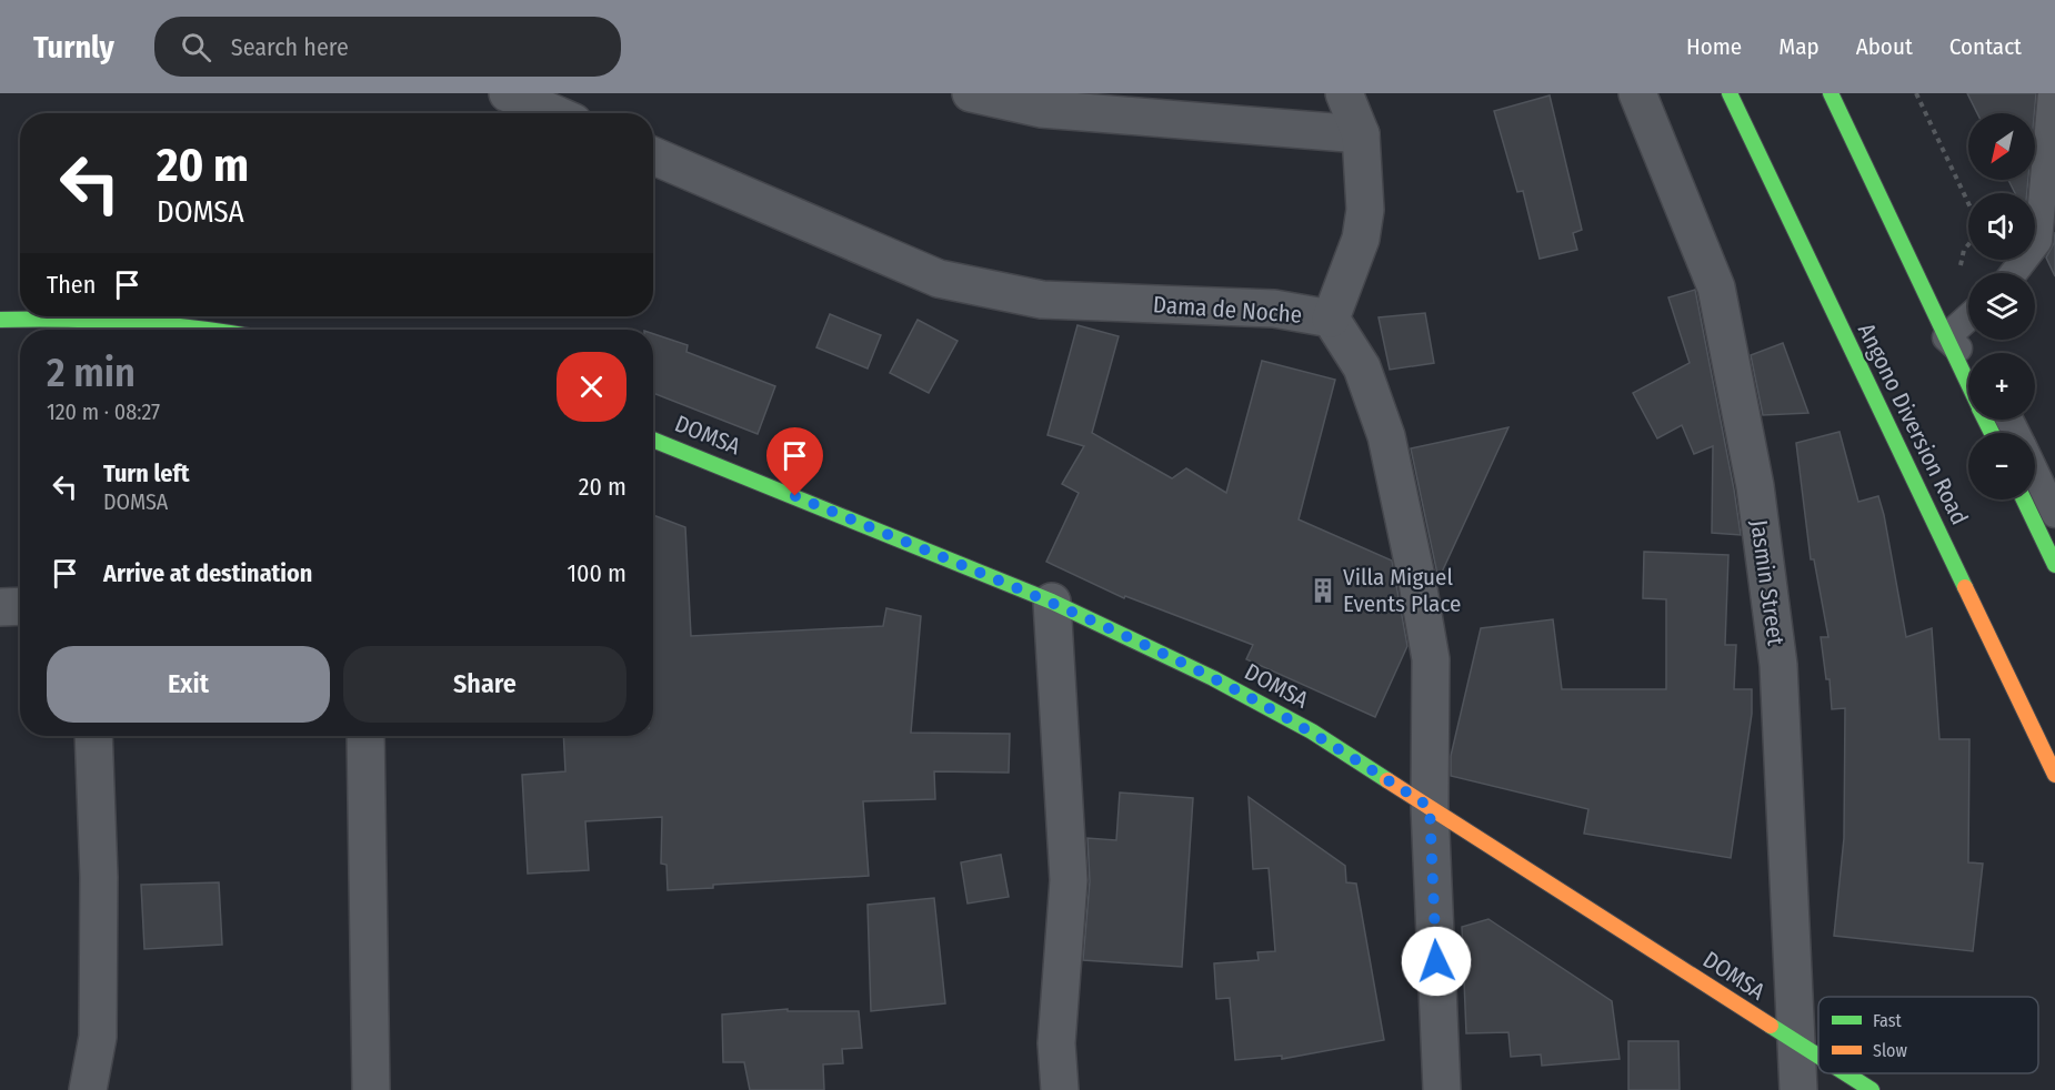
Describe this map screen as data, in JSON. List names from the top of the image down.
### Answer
{
  "streets": {
    "main road": ["Angono Diversion Road", "DOMSA"],
    "street": ["Dama de Noche", "Jasmin Street"]
  },
  "crossings": [
    ["Dama de Noche", "DOMSA"],
    ["DOMSA", "Jasmin Street"]
  ],
  "places": {
    "building": ["Villa Miguel Events Place"]
  },
  "legend": ["Fast", "Slow"],
  "north": "bottom left",
  "page": {
    "header": "Turnly",
    "search": "Search here",
    "nav": [
      "Home",
      "Map",
      "About",
      "Contact"
    ],
    "map_buttons": ["+", "−"],
    "turn": ["20 m", "DOMSA"],
    "then": "Then",
    "heading": ["2 min", "120 m · 08:27"],
    "list": [
      {
        "name": "Turn left",
        "note": "DOMSA",
        "value": "20 m"
      },
      {
        "name": "Arrive at destination",
        "value": "100 m"
      }
    ],
    "buttons": ["Exit", "Share"]
  }
}
